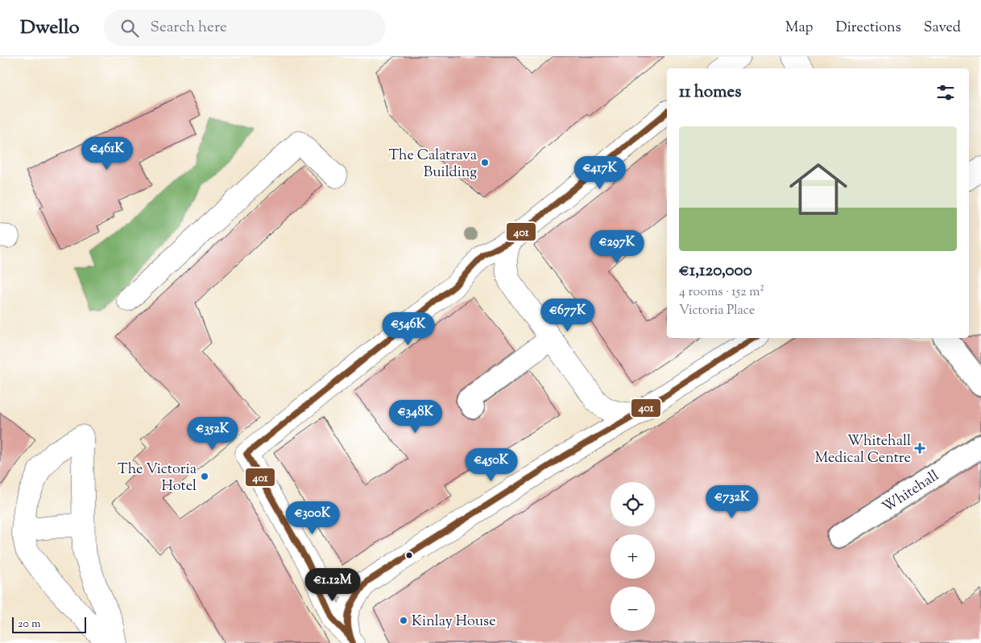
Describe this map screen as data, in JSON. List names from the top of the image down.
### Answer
{
  "streets": {
    "main road": ["Whitehall"]
  },
  "places": {
    "other": ["The Calatrava Building", "The Victoria Hotel", "Kinlay House"],
    "health": ["Whitehall Medical Centre"]
  },
  "lines": ["transit line 401"],
  "scale_bar": "20 m",
  "page": {
    "header": "Dwello",
    "search": "Search here",
    "nav": ["Map", "Directions", "Saved"],
    "heading": "11 homes",
    "list": [
      {
        "name": "€1,120,000",
        "note": "4 rooms · 152 m² · Victoria Place"
      }
    ],
    "price": [
      "€461K",
      "€417K",
      "€297K",
      "€677K",
      "€546K",
      "€348K",
      "€352K",
      "€450K",
      "€732K",
      "€300K",
      "€1.12M"
    ],
    "map_buttons": ["+", "−"],
    "scale": "20 m"
  }
}
